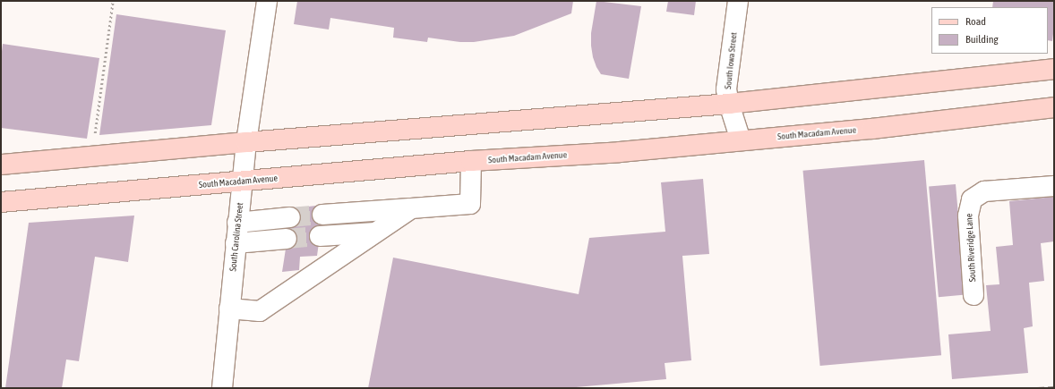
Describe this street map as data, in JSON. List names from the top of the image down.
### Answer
{
  "streets": {
    "main road": ["South Macadam Avenue"],
    "street": ["South Iowa Street", "South Carolina Street", "South Riveridge Lane"]
  },
  "crossings": [
    ["South Iowa Street", "South Macadam Avenue"],
    ["South Macadam Avenue", "South Carolina Street"]
  ],
  "legend": ["Road", "Building"]
}
